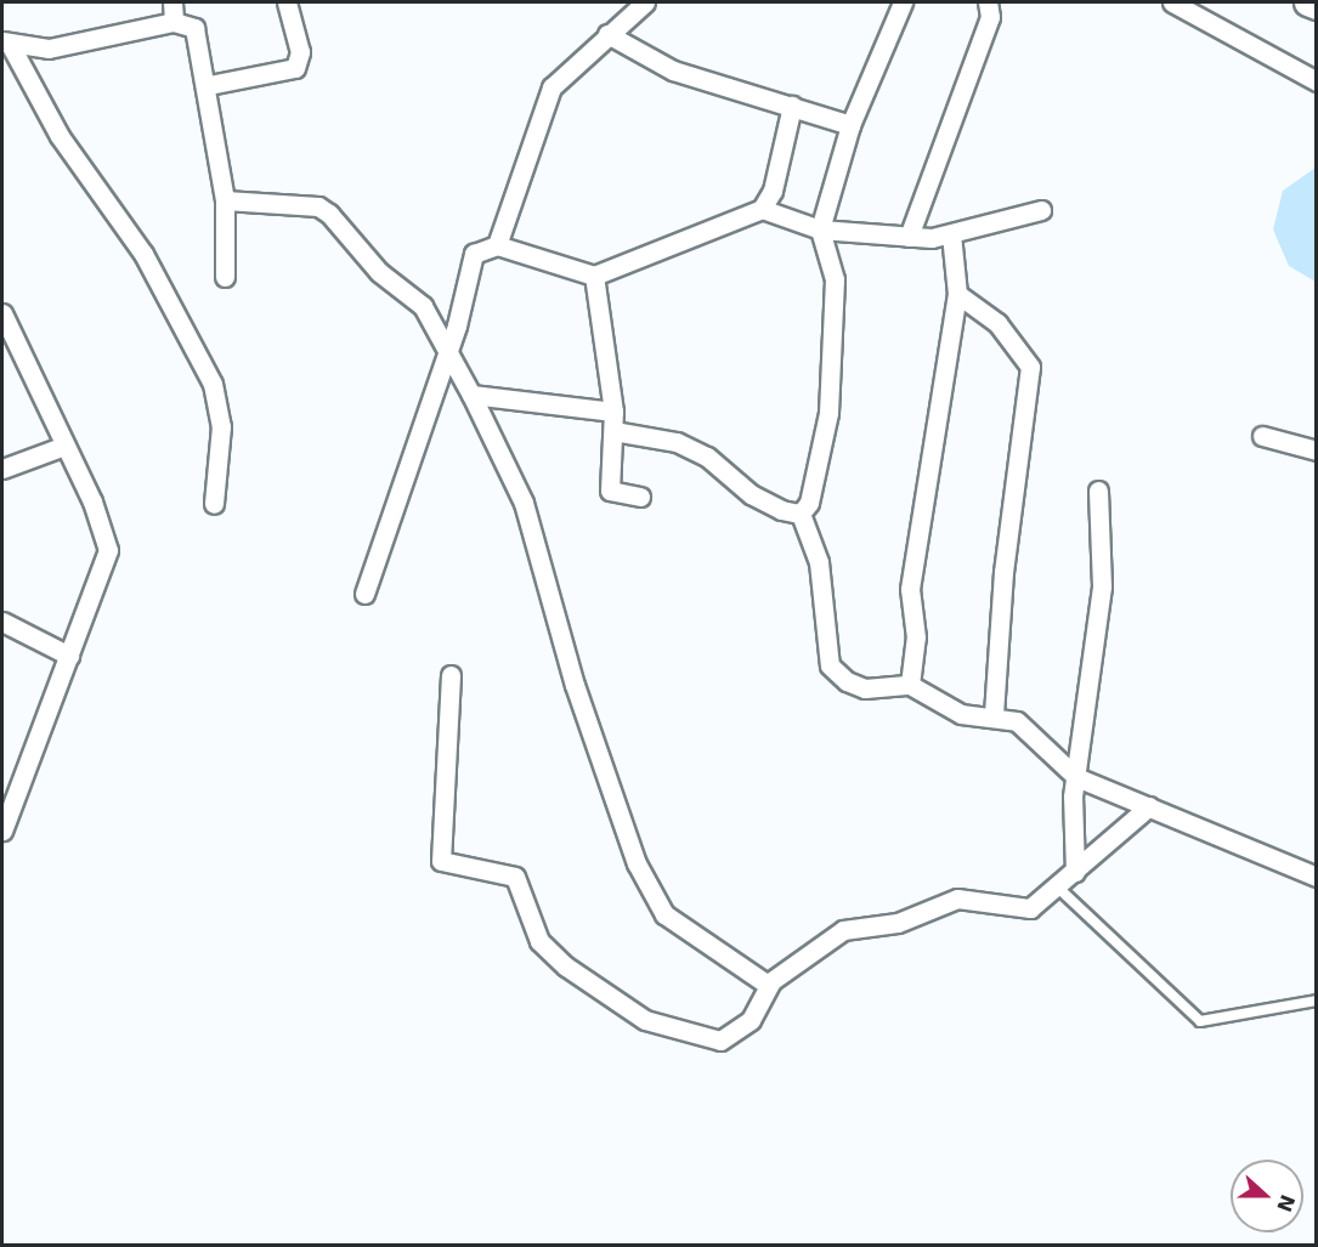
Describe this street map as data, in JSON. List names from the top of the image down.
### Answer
{
  "north": "right"
}
